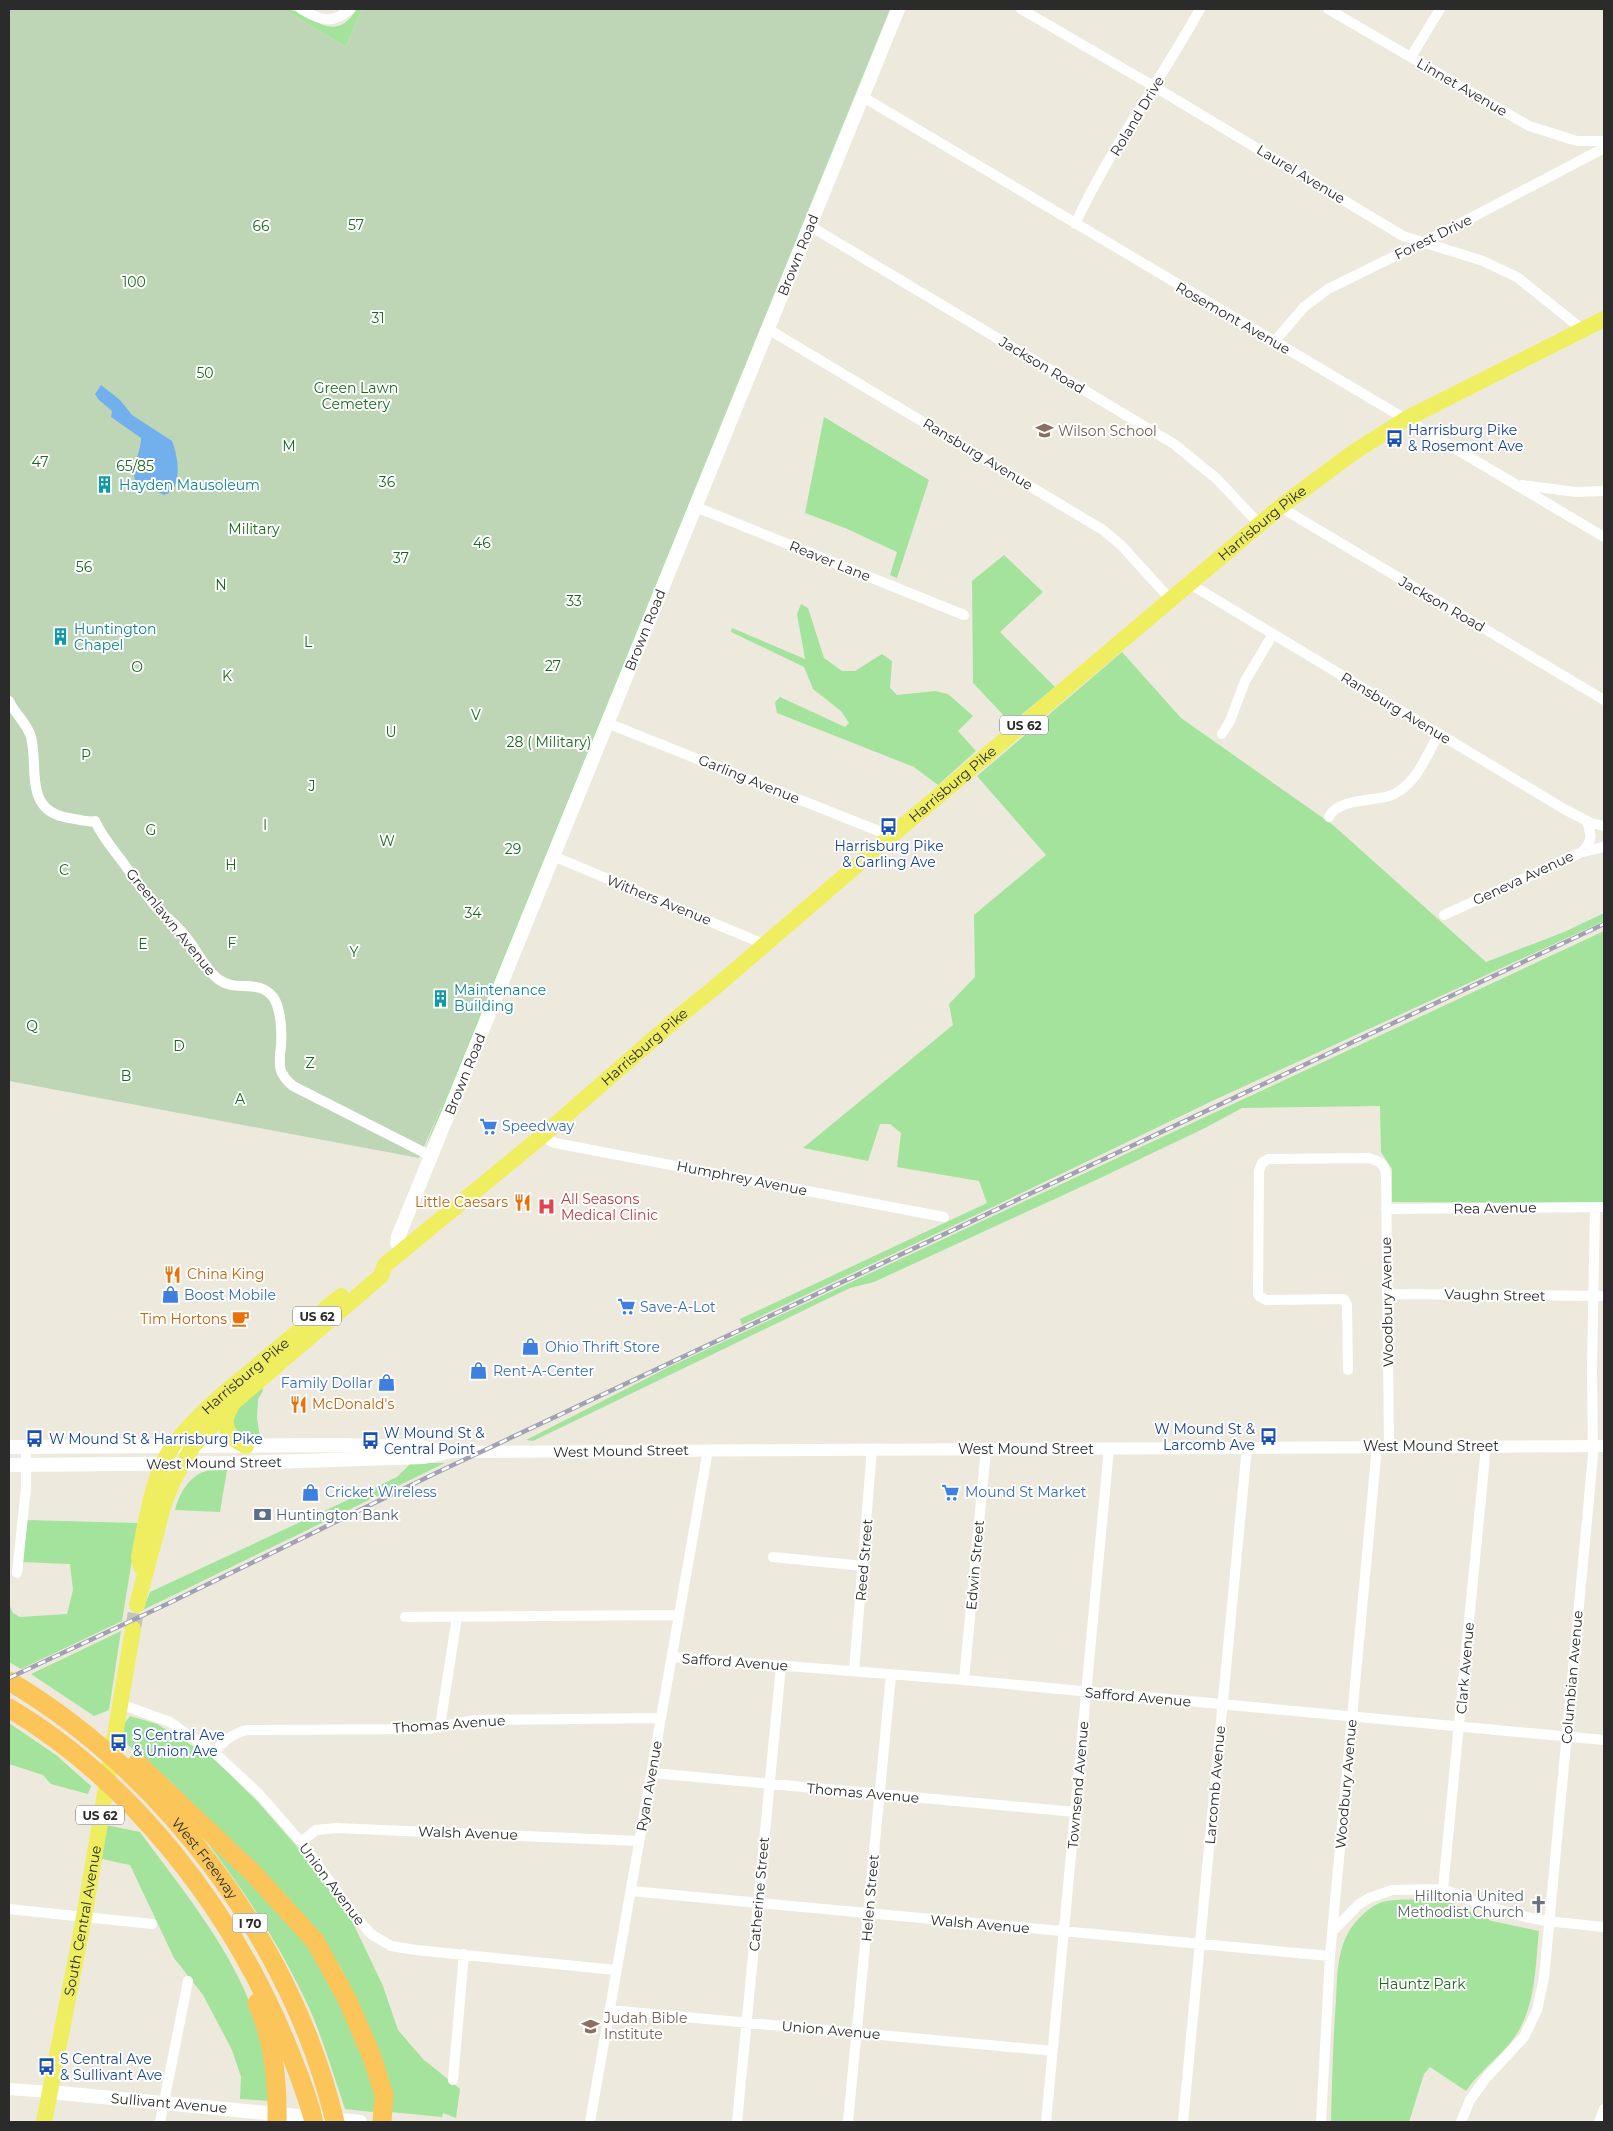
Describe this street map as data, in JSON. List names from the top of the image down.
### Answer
{
  "streets": {
    "highway": ["West Freeway", "I 70"],
    "main road": [
      "Brown Road",
      "Harrisburg Pike",
      "US 62",
      "West Mound Street",
      "South Central Avenue",
      "Sullivant Avenue"
    ],
    "street": [
      "Linnet Avenue",
      "Roland Drive",
      "Laurel Avenue",
      "Forest Drive",
      "Rosemont Avenue",
      "Jackson Road",
      "Ransburg Avenue",
      "Reaver Lane",
      "Garling Avenue",
      "Geneva Avenue",
      "Withers Avenue",
      "Greenlawn Avenue",
      "Humphrey Avenue",
      "Rea Avenue",
      "Vaughn Street",
      "Woodbury Avenue",
      "Reed Street",
      "Edwin Street",
      "Safford Avenue",
      "Clark Avenue",
      "Columbian Avenue",
      "Thomas Avenue",
      "Townsend Avenue",
      "Larcomb Avenue",
      "Ryan Avenue",
      "Walsh Avenue",
      "Union Avenue",
      "Catherine Street",
      "Helen Street"
    ]
  },
  "crossings": [
    ["Roland Drive", "Laurel Avenue"],
    ["Roland Drive", "Rosemont Avenue"],
    ["Laurel Avenue", "Forest Drive"],
    ["Laurel Avenue", "Harrisburg Pike"],
    ["Forest Drive", "Rosemont Avenue"],
    ["Brown Road", "Rosemont Avenue"],
    ["Brown Road", "Jackson Road"],
    ["Brown Road", "Ransburg Avenue"],
    ["Brown Road", "Harrisburg Pike"],
    ["Brown Road", "Reaver Lane"],
    ["Brown Road", "Garling Avenue"],
    ["Brown Road", "Withers Avenue"],
    ["Brown Road", "Greenlawn Avenue"],
    ["Rosemont Avenue", "Harrisburg Pike"],
    ["Jackson Road", "Harrisburg Pike"],
    ["Ransburg Avenue", "Harrisburg Pike"],
    ["Harrisburg Pike", "US 62"],
    ["Harrisburg Pike", "Garling Avenue"],
    ["Harrisburg Pike", "Withers Avenue"],
    ["Harrisburg Pike", "Humphrey Avenue"],
    ["Harrisburg Pike", "West Mound Street"],
    ["US 62", "West Mound Street"],
    ["Rea Avenue", "Woodbury Avenue"],
    ["Rea Avenue", "Columbian Avenue"],
    ["Vaughn Street", "Woodbury Avenue"],
    ["Vaughn Street", "Columbian Avenue"],
    ["Woodbury Avenue", "West Mound Street"],
    ["Woodbury Avenue", "Safford Avenue"],
    ["Woodbury Avenue", "Walsh Avenue"],
    ["West Mound Street", "Reed Street"],
    ["West Mound Street", "Edwin Street"],
    ["West Mound Street", "Clark Avenue"],
    ["West Mound Street", "Columbian Avenue"],
    ["West Mound Street", "Townsend Avenue"],
    ["West Mound Street", "Larcomb Avenue"],
    ["West Mound Street", "Ryan Avenue"],
    ["Reed Street", "Safford Avenue"],
    ["Edwin Street", "Safford Avenue"],
    ["Safford Avenue", "Clark Avenue"],
    ["Safford Avenue", "Columbian Avenue"],
    ["Safford Avenue", "Townsend Avenue"],
    ["Safford Avenue", "Larcomb Avenue"],
    ["Safford Avenue", "Ryan Avenue"],
    ["Safford Avenue", "Catherine Street"],
    ["Safford Avenue", "Helen Street"],
    ["Thomas Avenue", "Townsend Avenue"],
    ["Thomas Avenue", "Ryan Avenue"],
    ["Thomas Avenue", "Union Avenue"],
    ["Thomas Avenue", "Catherine Street"],
    ["Thomas Avenue", "Helen Street"],
    ["Townsend Avenue", "Walsh Avenue"],
    ["Townsend Avenue", "Union Avenue"],
    ["Larcomb Avenue", "Walsh Avenue"],
    ["Ryan Avenue", "Walsh Avenue"],
    ["Ryan Avenue", "Union Avenue"],
    ["Walsh Avenue", "Union Avenue"],
    ["Walsh Avenue", "Catherine Street"],
    ["Walsh Avenue", "Helen Street"],
    ["Union Avenue", "Catherine Street"],
    ["Union Avenue", "Helen Street"],
    ["Union Avenue", "South Central Avenue"],
    ["South Central Avenue", "Sullivant Avenue"]
  ],
  "parks": [
    "57",
    "66",
    "100",
    "31",
    "50",
    "Green Lawn Cemetery",
    "M",
    "47",
    "65/85",
    "36",
    "Military",
    "46",
    "37",
    "56",
    "N",
    "33",
    "L",
    "27",
    "O",
    "K",
    "V",
    "U",
    "28 ( Military)",
    "P",
    "J",
    "I",
    "G",
    "W",
    "29",
    "H",
    "C",
    "34",
    "F",
    "E",
    "Y",
    "Q",
    "D",
    "Z",
    "B",
    "A",
    "Hauntz Park"
  ],
  "places": {
    "school or university": ["Wilson School", "Judah Bible Institute"],
    "bus stop": [
      "Harrisburg Pike & Rosemont Ave",
      "Harrisburg Pike & Garling Ave",
      "W Mound St & Larcomb Ave",
      "W Mound St & Harrisburg Pike",
      "W Mound St & Central Point",
      "S Central Ave & Union Ave",
      "S Central Ave & Sullivant Ave"
    ],
    "building": ["Hayden Mausoleum", "Huntington Chapel", "Maintenance Building"],
    "supermarket": ["Speedway", "Save-A-Lot", "Mound St Market"],
    "restaurant": ["Little Caesars", "China King", "McDonald's"],
    "hospital": ["All Seasons Medical Clinic"],
    "shop": [
      "Boost Mobile",
      "Ohio Thrift Store",
      "Rent-A-Center",
      "Family Dollar",
      "Cricket Wireless"
    ],
    "cafe": ["Tim Hortons"],
    "bank": ["Huntington Bank"],
    "church": ["Hilltonia United Methodist Church"]
  }
}
